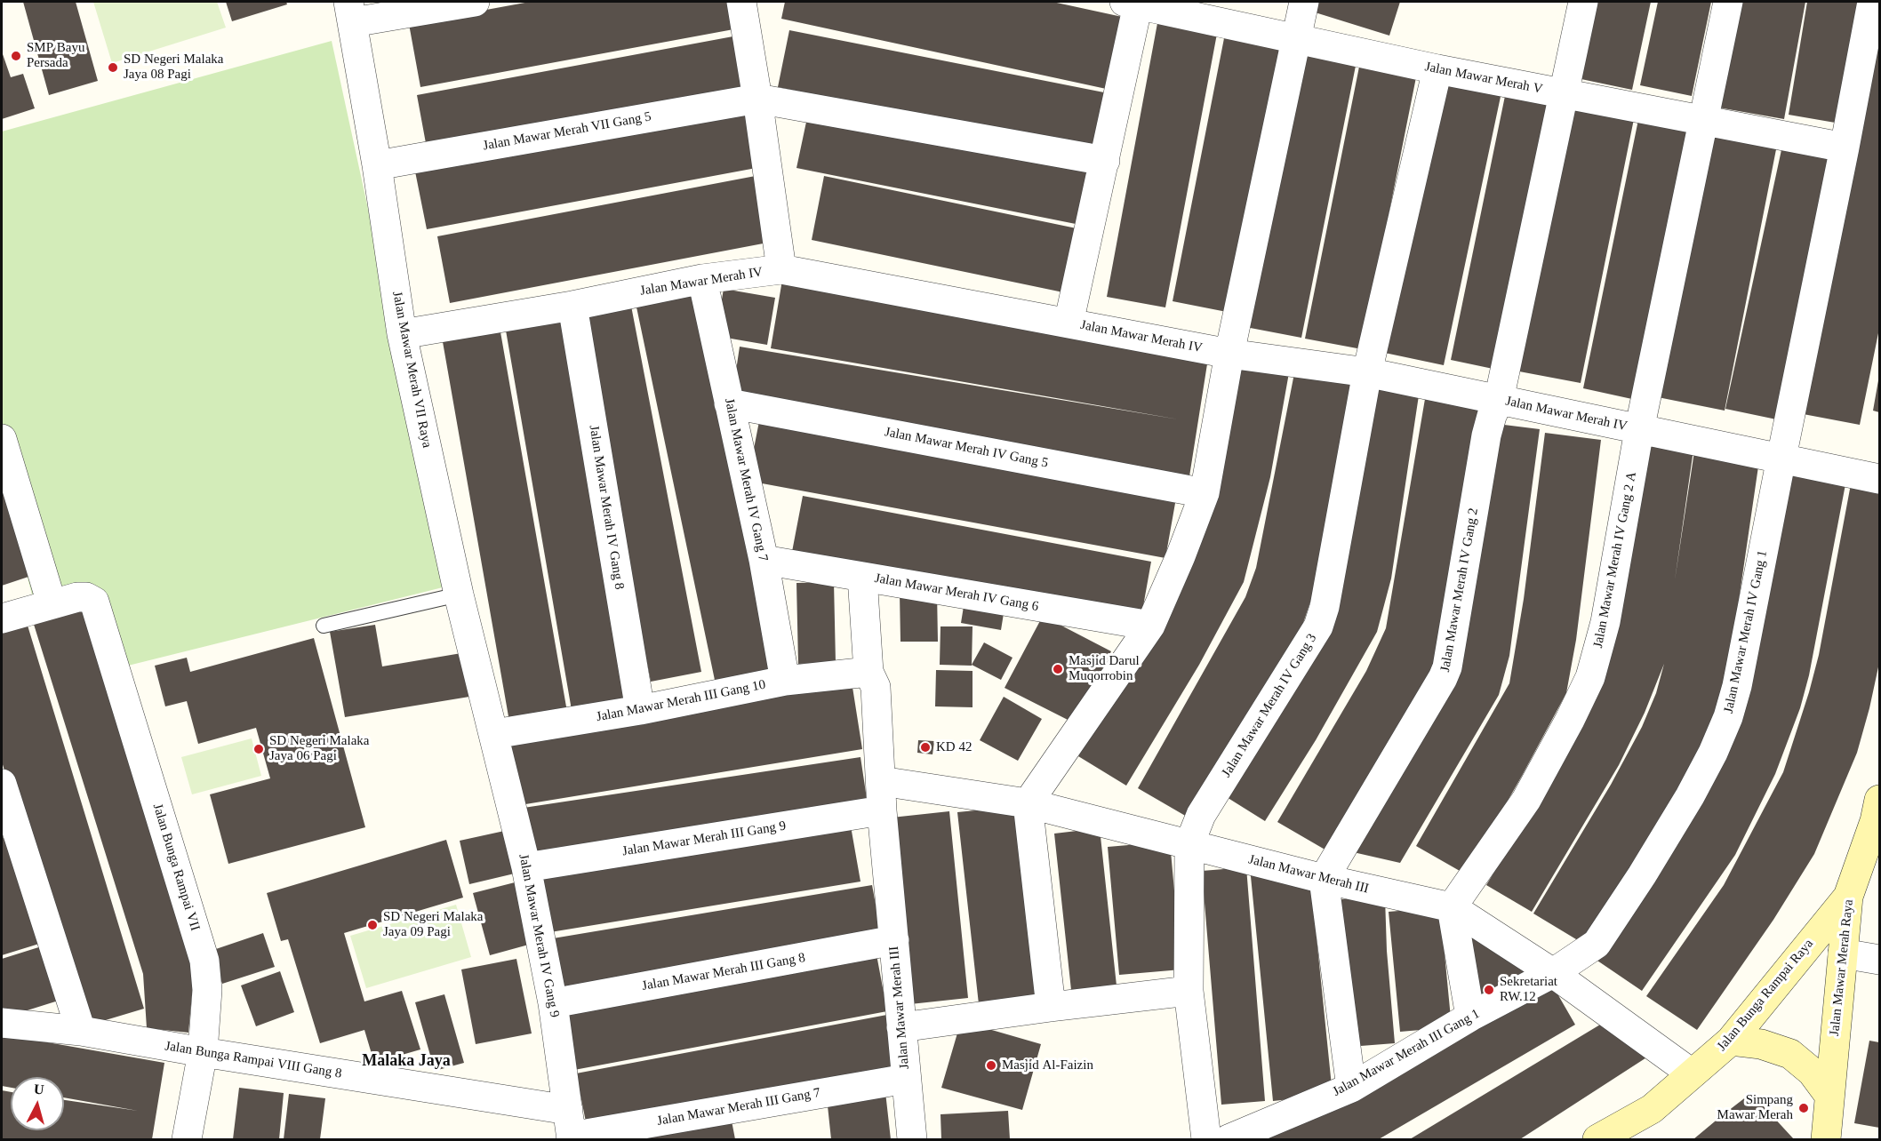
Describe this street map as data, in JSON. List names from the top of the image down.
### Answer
{
  "streets": {
    "street": [
      "Jalan Mawar Merah V",
      "Jalan Mawar Merah VII Gang 5",
      "Jalan Mawar Merah IV",
      "Jalan Mawar Merah VII Raya",
      "Jalan Mawar Merah IV Gang 5",
      "Jalan Mawar Merah IV Gang 7",
      "Jalan Mawar Merah IV Gang 8",
      "Jalan Mawar Merah IV Gang 2 A",
      "Jalan Mawar Merah IV Gang 2",
      "Jalan Mawar Merah IV Gang 6",
      "Jalan Mawar Merah IV Gang 1",
      "Jalan Mawar Merah III Gang 10",
      "Jalan Mawar Merah IV Gang 3",
      "Jalan Mawar Merah III Gang 9",
      "Jalan Bunga Rampai VII",
      "Jalan Mawar Merah III",
      "Jalan Mawar Merah IV Gang 9",
      "Jalan Mawar Merah Raya",
      "Jalan Mawar Merah III Gang 8",
      "Jalan Bunga Rampai Raya",
      "Jalan Mawar Merah III Gang 1",
      "Jalan Bunga Rampai VIII Gang 8",
      "Jalan Mawar Merah III Gang 7"
    ]
  },
  "crossings": [
    ["Jalan Mawar Merah V", "Jalan Mawar Merah IV Gang 2 A"],
    ["Jalan Mawar Merah V", "Jalan Mawar Merah IV Gang 2"],
    ["Jalan Mawar Merah V", "Jalan Mawar Merah IV Gang 1"],
    ["Jalan Mawar Merah V", "Jalan Mawar Merah IV Gang 3"],
    ["Jalan Mawar Merah VII Gang 5", "Jalan Mawar Merah VII Raya"],
    ["Jalan Mawar Merah IV", "Jalan Mawar Merah VII Raya"],
    ["Jalan Mawar Merah IV", "Jalan Mawar Merah IV Gang 7"],
    ["Jalan Mawar Merah IV", "Jalan Mawar Merah IV Gang 8"],
    ["Jalan Mawar Merah IV", "Jalan Mawar Merah IV Gang 2 A"],
    ["Jalan Mawar Merah IV", "Jalan Mawar Merah IV Gang 2"],
    ["Jalan Mawar Merah IV", "Jalan Mawar Merah IV Gang 1"],
    ["Jalan Mawar Merah IV", "Jalan Mawar Merah IV Gang 3"],
    ["Jalan Mawar Merah VII Raya", "Jalan Mawar Merah III Gang 10"],
    ["Jalan Mawar Merah VII Raya", "Jalan Mawar Merah IV Gang 9"],
    ["Jalan Mawar Merah IV Gang 5", "Jalan Mawar Merah IV Gang 7"],
    ["Jalan Mawar Merah IV Gang 7", "Jalan Mawar Merah IV Gang 6"],
    ["Jalan Mawar Merah IV Gang 7", "Jalan Mawar Merah III Gang 10"],
    ["Jalan Mawar Merah IV Gang 8", "Jalan Mawar Merah III Gang 10"],
    ["Jalan Mawar Merah IV Gang 2 A", "Jalan Mawar Merah III"],
    ["Jalan Mawar Merah IV Gang 2", "Jalan Mawar Merah III"],
    ["Jalan Mawar Merah IV Gang 6", "Jalan Mawar Merah III"],
    ["Jalan Mawar Merah IV Gang 1", "Jalan Mawar Merah III"],
    ["Jalan Mawar Merah IV Gang 1", "Jalan Mawar Merah III Gang 1"],
    ["Jalan Mawar Merah III Gang 10", "Jalan Mawar Merah III"],
    ["Jalan Mawar Merah III Gang 10", "Jalan Mawar Merah IV Gang 9"],
    ["Jalan Mawar Merah IV Gang 3", "Jalan Mawar Merah III"],
    ["Jalan Mawar Merah III Gang 9", "Jalan Mawar Merah III"],
    ["Jalan Mawar Merah III Gang 9", "Jalan Mawar Merah IV Gang 9"],
    ["Jalan Bunga Rampai VII", "Jalan Bunga Rampai VIII Gang 8"],
    ["Jalan Mawar Merah III", "Jalan Mawar Merah III Gang 8"],
    ["Jalan Mawar Merah III", "Jalan Bunga Rampai Raya"],
    ["Jalan Mawar Merah III", "Jalan Mawar Merah III Gang 1"],
    ["Jalan Mawar Merah III", "Jalan Mawar Merah III Gang 7"],
    ["Jalan Mawar Merah IV Gang 9", "Jalan Mawar Merah III Gang 8"],
    ["Jalan Mawar Merah IV Gang 9", "Jalan Bunga Rampai VIII Gang 8"],
    ["Jalan Mawar Merah IV Gang 9", "Jalan Mawar Merah III Gang 7"],
    ["Jalan Mawar Merah Raya", "Jalan Bunga Rampai Raya"],
    ["Jalan Bunga Rampai VIII Gang 8", "Jalan Mawar Merah III Gang 7"]
  ],
  "districts": ["Malaka Jaya"],
  "places": [
    "SMP Bayu Persada",
    "SD Negeri Malaka Jaya 08 Pagi",
    "Masjid Darul Muqorrobin",
    "KD 42",
    "SD Negeri Malaka Jaya 06 Pagi",
    "SD Negeri Malaka Jaya 09 Pagi",
    "Sekretariat RW.12",
    "Masjid Al-Faizin",
    "Simpang Mawar Merah"
  ],
  "north": "top"
}
